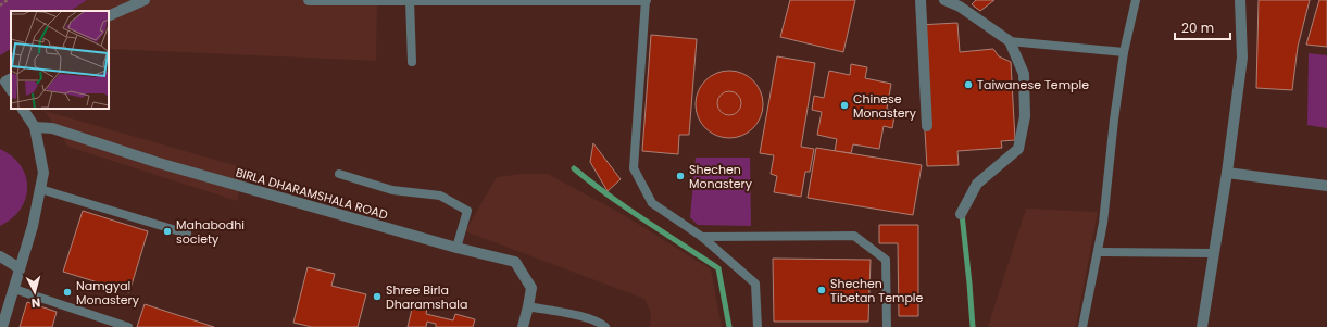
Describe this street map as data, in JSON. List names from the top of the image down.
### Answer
{
  "streets": {
    "street": ["BIRLA DHARAMSHALA ROAD"]
  },
  "places": [
    "Taiwanese Temple",
    "Chinese Monastery",
    "Shechen Monastery",
    "Mahabodhi society",
    "Shechen Tibetan Temple",
    "Namgyal Monastery",
    "Shree Birla Dharamshala"
  ],
  "scale_bar": "20 m",
  "north": "bottom"
}
